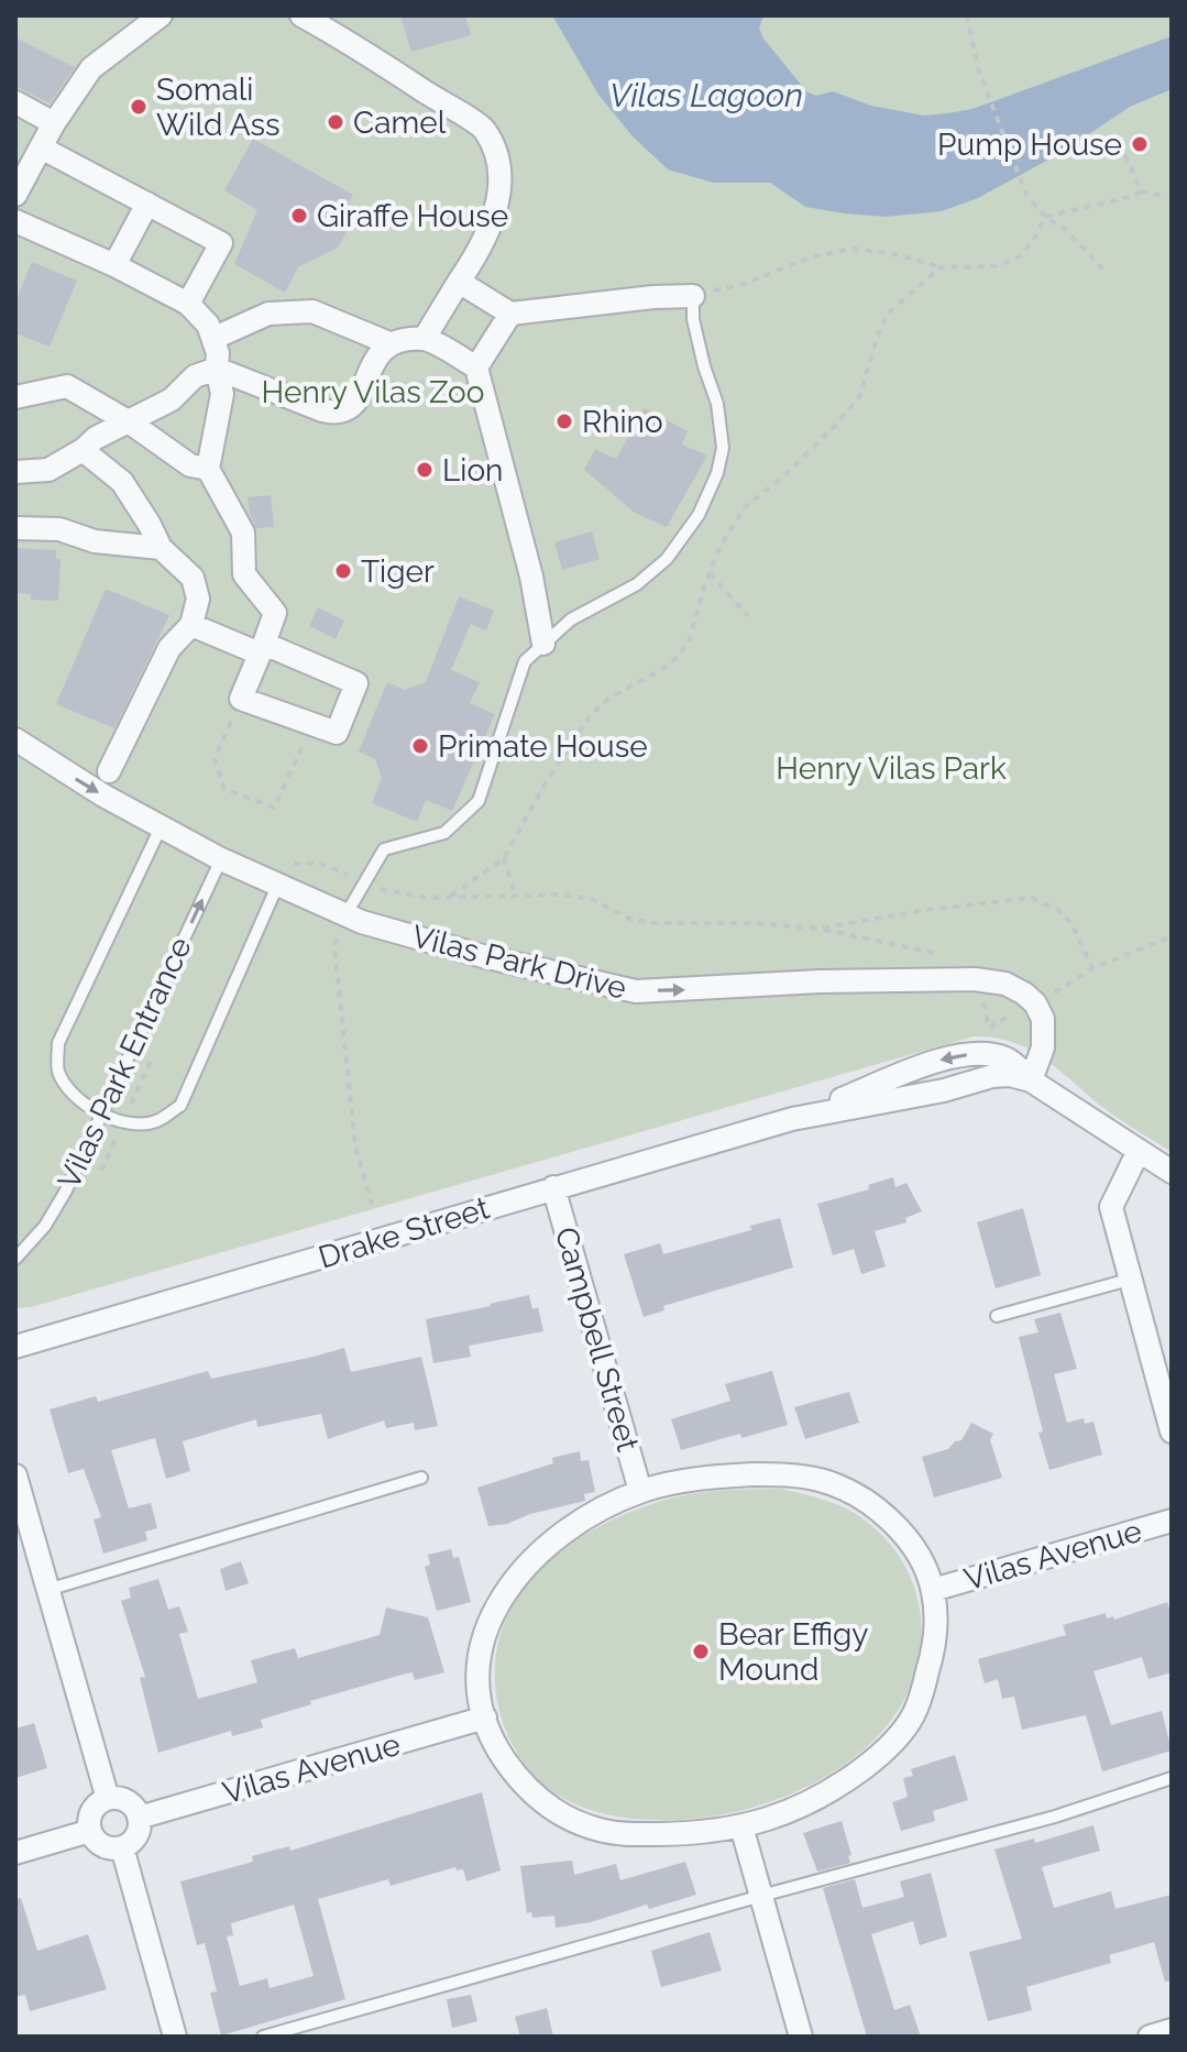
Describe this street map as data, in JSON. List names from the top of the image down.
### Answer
{
  "streets": {
    "street": [
      "Vilas Park Drive",
      "Drake Street",
      "Campbell Street",
      "Vilas Avenue"
    ],
    "lane": ["Vilas Park Entrance"]
  },
  "crossings": [
    ["Vilas Park Drive", "Vilas Park Entrance"],
    ["Drake Street", "Campbell Street"],
    ["Campbell Street", "Vilas Avenue"]
  ],
  "one_way": ["Vilas Park Drive", "Vilas Park Entrance"],
  "water": ["Vilas Lagoon"],
  "parks": ["Henry Vilas Zoo", "Henry Vilas Park"],
  "places": [
    "Somali Wild Ass",
    "Camel",
    "Pump House",
    "Giraffe House",
    "Rhino",
    "Lion",
    "Tiger",
    "Primate House",
    "Bear Effigy Mound"
  ]
}
